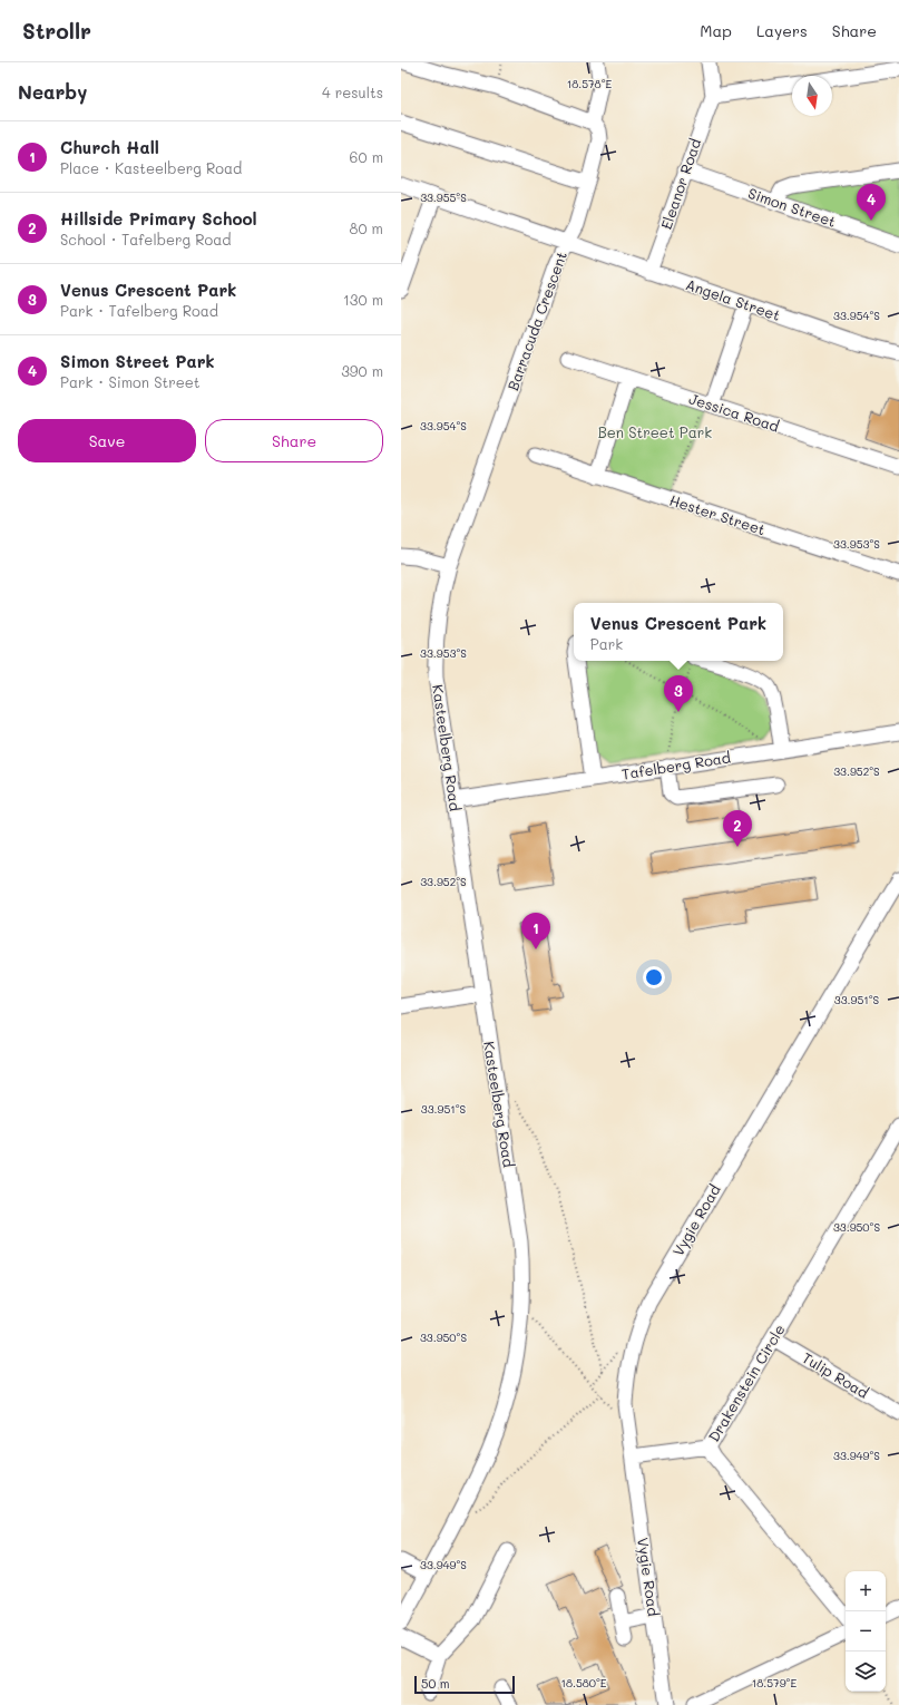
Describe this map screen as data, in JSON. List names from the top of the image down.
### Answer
{
  "streets": {
    "street": [
      "Eleanor Road",
      "Simon Street",
      "Angela Street",
      "Barracuda Crescent",
      "Jessica Road",
      "Hester Street",
      "Kasteelberg Road",
      "Tafelberg Road",
      "Vygie Road",
      "Tulip Road",
      "Drakenstein Circle"
    ]
  },
  "crossings": [
    ["Eleanor Road", "Simon Street"],
    ["Eleanor Road", "Angela Street"],
    ["Angela Street", "Barracuda Crescent"],
    ["Barracuda Crescent", "Kasteelberg Road"],
    ["Kasteelberg Road", "Tafelberg Road"],
    ["Tulip Road", "Drakenstein Circle"]
  ],
  "parks": ["Ben Street Park"],
  "scale_bar": "50 m",
  "north": "bottom",
  "page": {
    "header": "Strollr",
    "nav": ["Map", "Layers", "Share"],
    "heading": ["Nearby", "4 results"],
    "list": [
      {
        "mark": "1",
        "name": "Church Hall",
        "note": "Place · Kasteelberg Road",
        "value": "60 m"
      },
      {
        "mark": "2",
        "name": "Hillside Primary School",
        "note": "School · Tafelberg Road",
        "value": "80 m"
      },
      {
        "mark": "3",
        "name": "Venus Crescent Park",
        "note": "Park · Tafelberg Road",
        "value": "130 m"
      },
      {
        "mark": "4",
        "name": "Simon Street Park",
        "note": "Park · Simon Street",
        "value": "390 m"
      }
    ],
    "pins": [
      "4",
      "3",
      "2",
      "1"
    ],
    "buttons": ["Save", "Share"],
    "popup": ["Venus Crescent Park", "Park"],
    "map_buttons": ["+", "−"],
    "scale": "50 m"
  },
  "coordinates": [
    "18.578°E",
    "33.955°S",
    "33.954°S",
    "33.953°S",
    "33.952°S",
    "33.951°S",
    "33.950°S",
    "33.949°S",
    "18.580°E",
    "18.579°E"
  ]
}
